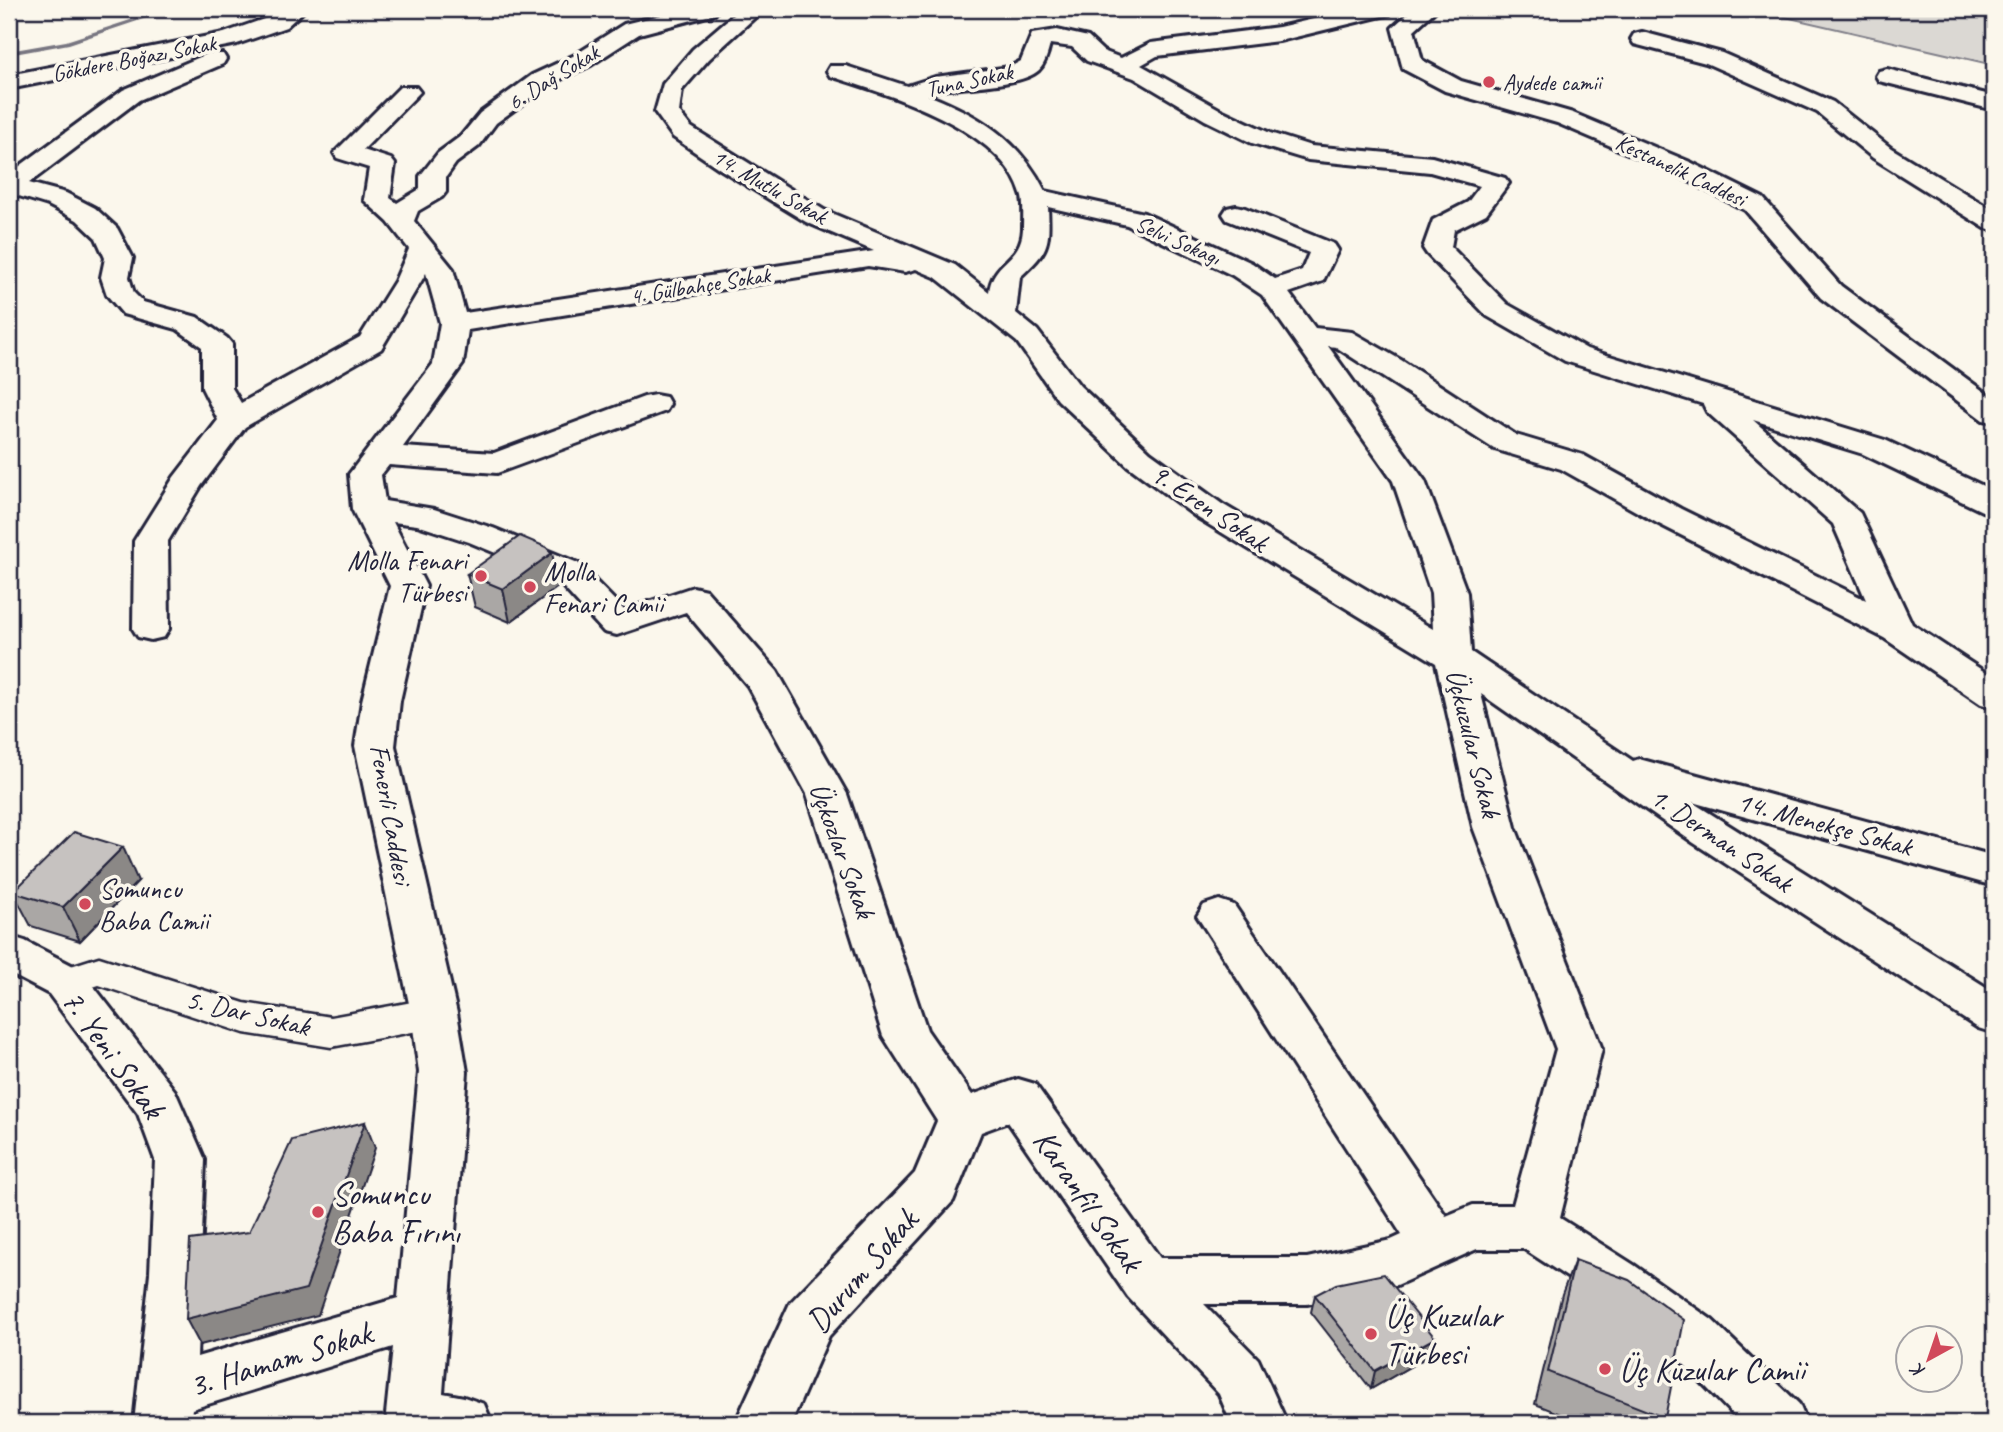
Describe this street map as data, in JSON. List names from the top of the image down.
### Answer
{
  "streets": {
    "street": [
      "Gökdere Boğazı Sokak",
      "6. Dağ Sokak",
      "Tuna Sokak",
      "Kestanelik Caddesi",
      "14. Mutlu Sokak",
      "Selvi Sokagı",
      "4. Gülbahçe Sokak",
      "9. Eren Sokak",
      "Üçkuzular Sokak",
      "Fenerli Caddesi",
      "14. Menekşe Sokak",
      "1. Derman Sokak",
      "Üçkozlar Sokak",
      "5. Dar Sokak",
      "7. Yeni Sokak",
      "Karanfil Sokak",
      "Durum Sokak",
      "3. Hamam Sokak"
    ]
  },
  "crossings": [
    ["14. Mutlu Sokak", "4. Gülbahçe Sokak"],
    ["14. Mutlu Sokak", "9. Eren Sokak"],
    ["Selvi Sokagı", "Üçkuzular Sokak"],
    ["4. Gülbahçe Sokak", "Fenerli Caddesi"],
    ["9. Eren Sokak", "Üçkuzular Sokak"],
    ["9. Eren Sokak", "1. Derman Sokak"],
    ["Üçkuzular Sokak", "1. Derman Sokak"],
    ["Üçkuzular Sokak", "Karanfil Sokak"],
    ["Fenerli Caddesi", "Üçkozlar Sokak"],
    ["Fenerli Caddesi", "5. Dar Sokak"],
    ["Fenerli Caddesi", "3. Hamam Sokak"],
    ["14. Menekşe Sokak", "1. Derman Sokak"],
    ["Üçkozlar Sokak", "Karanfil Sokak"],
    ["Üçkozlar Sokak", "Durum Sokak"],
    ["5. Dar Sokak", "7. Yeni Sokak"],
    ["7. Yeni Sokak", "3. Hamam Sokak"],
    ["Karanfil Sokak", "Durum Sokak"]
  ],
  "places": [
    "Aydede camii",
    "Molla Fenari Türbesi",
    "Molla Fenari Camii",
    "Somuncu Baba Camii",
    "Somuncu Baba Fırını",
    "Üç Kuzular Türbesi",
    "Üç Kuzular Camii"
  ],
  "north": "bottom left"
}
